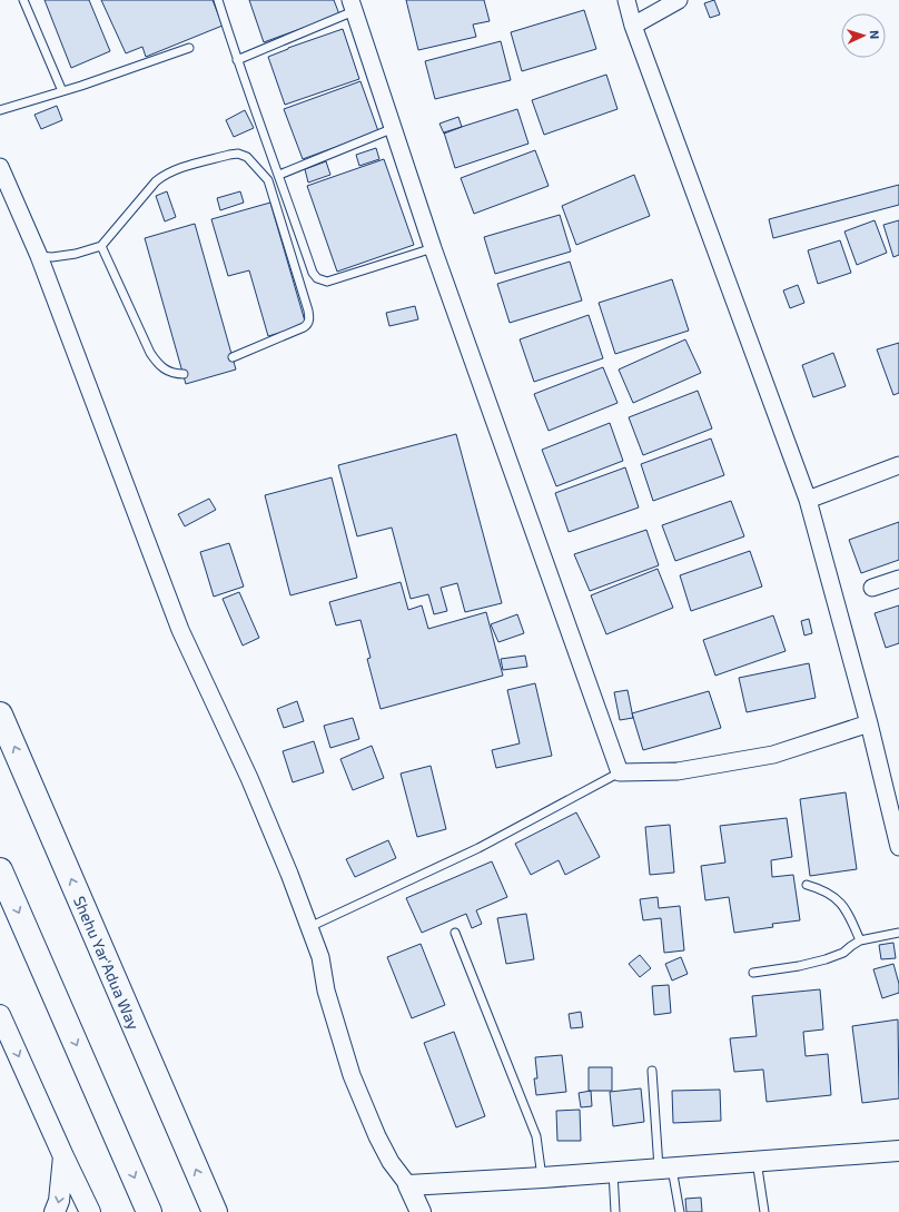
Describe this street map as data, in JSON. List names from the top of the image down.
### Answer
{
  "streets": {
    "highway": ["Shehu Yar'Adua Way"]
  },
  "north": "right"
}
